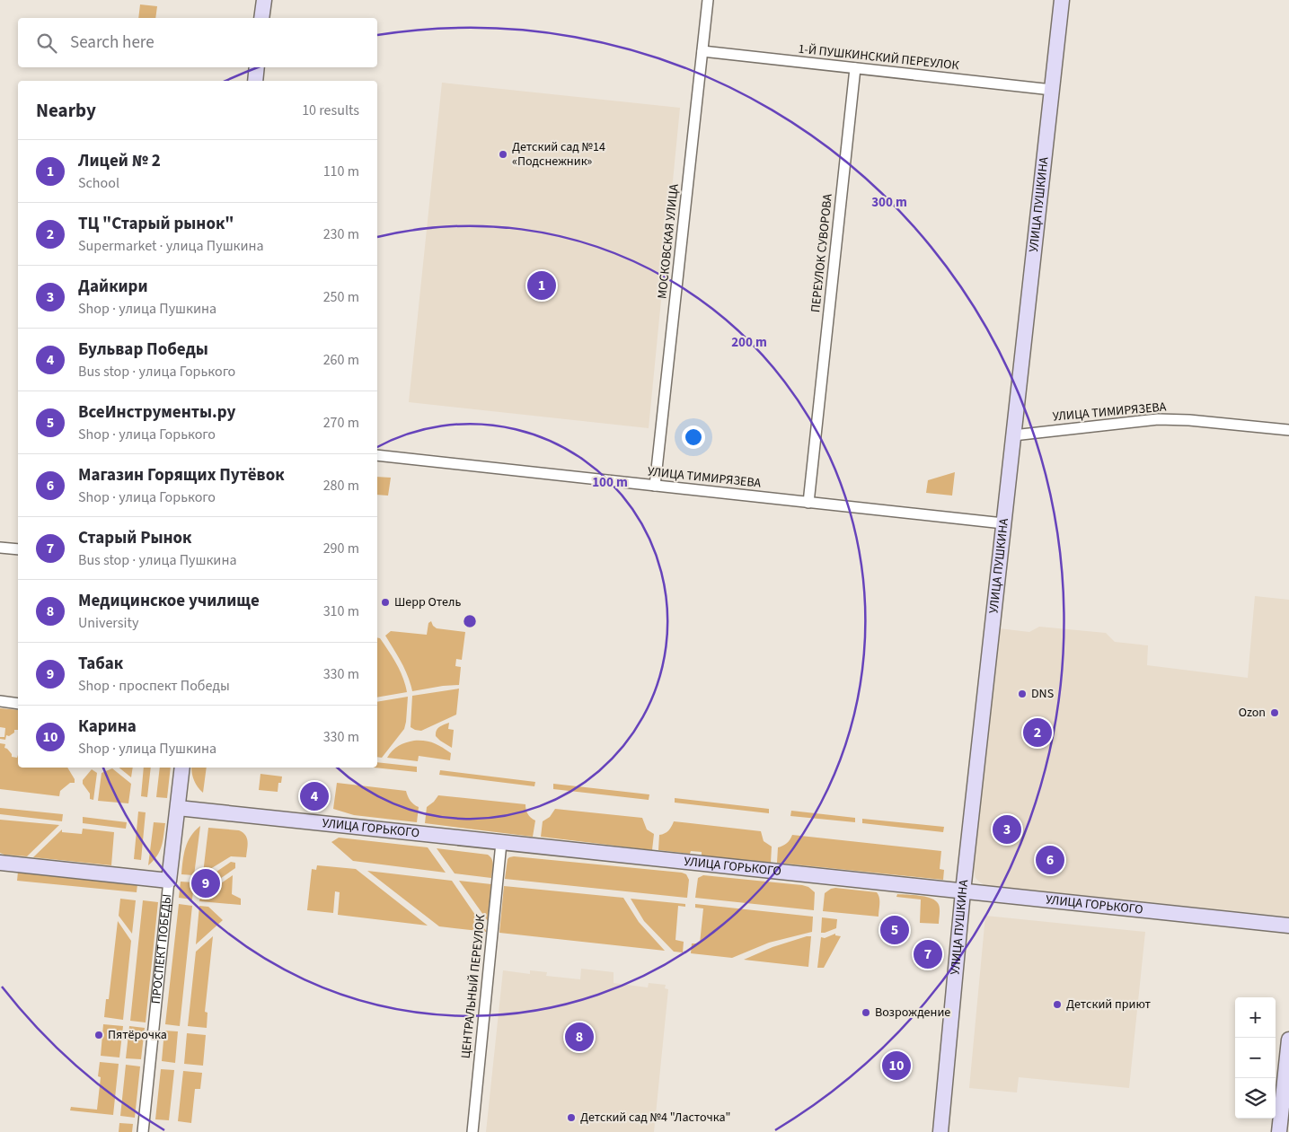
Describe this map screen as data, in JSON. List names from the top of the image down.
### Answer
{
  "streets": {
    "main road": ["УЛИЦА ПУШКИНА", "УЛИЦА ГОРЬКОГО", "ПРОСПЕКТ ПОБЕДЫ"],
    "street": [
      "1-Й ПУШКИНСКИЙ ПЕРЕУЛОК",
      "МОСКОВСКАЯ УЛИЦА",
      "ПЕРЕУЛОК СУВОРОВА",
      "УЛИЦА ТИМИРЯЗЕВА",
      "ЦЕНТРАЛЬНЫЙ ПЕРЕУЛОК"
    ]
  },
  "crossings": [
    ["1-Й ПУШКИНСКИЙ ПЕРЕУЛОК", "УЛИЦА ПУШКИНА"],
    ["1-Й ПУШКИНСКИЙ ПЕРЕУЛОК", "МОСКОВСКАЯ УЛИЦА"],
    ["1-Й ПУШКИНСКИЙ ПЕРЕУЛОК", "ПЕРЕУЛОК СУВОРОВА"],
    ["УЛИЦА ПУШКИНА", "УЛИЦА ТИМИРЯЗЕВА"],
    ["УЛИЦА ПУШКИНА", "УЛИЦА ГОРЬКОГО"],
    ["МОСКОВСКАЯ УЛИЦА", "УЛИЦА ТИМИРЯЗЕВА"],
    ["ПЕРЕУЛОК СУВОРОВА", "УЛИЦА ТИМИРЯЗЕВА"],
    ["УЛИЦА ГОРЬКОГО", "ПРОСПЕКТ ПОБЕДЫ"],
    ["УЛИЦА ГОРЬКОГО", "ЦЕНТРАЛЬНЫЙ ПЕРЕУЛОК"]
  ],
  "places": [
    "Детский сад №14 «Подснежник»",
    "Шерр Отель",
    "DNS",
    "Ozon",
    "Детский приют",
    "Возрождение",
    "Пятёрочка",
    "Детский сад №4 \"Ласточка\""
  ],
  "page": {
    "search": "Search here",
    "heading": ["Nearby", "10 results"],
    "list": [
      {
        "mark": "1",
        "name": "Лицей № 2",
        "note": "School",
        "value": "110 m"
      },
      {
        "mark": "2",
        "name": "ТЦ \"Старый рынок\"",
        "note": "Supermarket · улица Пушкина",
        "value": "230 m"
      },
      {
        "mark": "3",
        "name": "Дайкири",
        "note": "Shop · улица Пушкина",
        "value": "250 m"
      },
      {
        "mark": "4",
        "name": "Бульвар Победы",
        "note": "Bus stop · улица Горького",
        "value": "260 m"
      },
      {
        "mark": "5",
        "name": "ВсеИнструменты.ру",
        "note": "Shop · улица Горького",
        "value": "270 m"
      },
      {
        "mark": "6",
        "name": "Магазин Горящих Путёвок",
        "note": "Shop · улица Горького",
        "value": "280 m"
      },
      {
        "mark": "7",
        "name": "Старый Рынок",
        "note": "Bus stop · улица Пушкина",
        "value": "290 m"
      },
      {
        "mark": "8",
        "name": "Медицинское училище",
        "note": "University",
        "value": "310 m"
      },
      {
        "mark": "9",
        "name": "Табак",
        "note": "Shop · проспект Победы",
        "value": "330 m"
      },
      {
        "mark": "10",
        "name": "Карина",
        "note": "Shop · улица Пушкина",
        "value": "330 m"
      }
    ],
    "pins": [
      "1",
      "2",
      "4",
      "3",
      "6",
      "9",
      "5",
      "7",
      "8",
      "10"
    ],
    "map_buttons": ["+", "−"]
  },
  "rings": ["300 m", "200 m", "100 m"]
}
